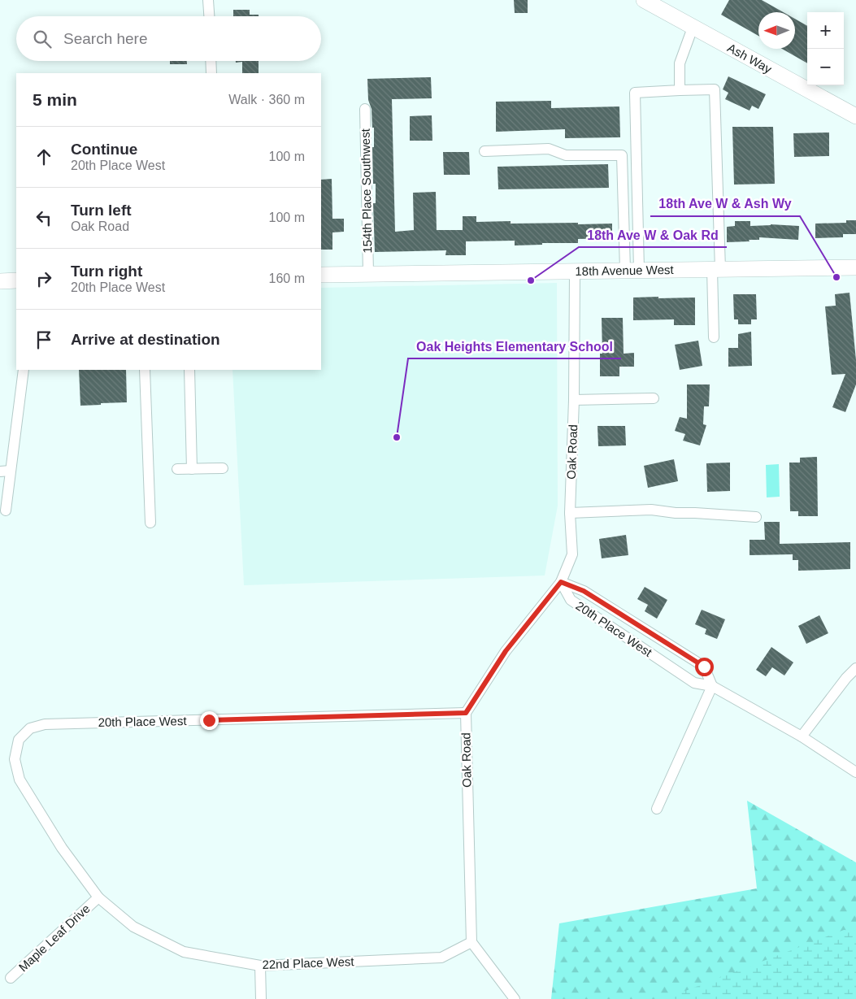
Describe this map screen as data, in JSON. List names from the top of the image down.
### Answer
{
  "streets": {
    "street": [
      "Ash Way",
      "154th Place Southwest",
      "18th Avenue West",
      "Oak Road",
      "20th Place West",
      "Maple Leaf Drive",
      "22nd Place West"
    ]
  },
  "crossings": [
    ["154th Place Southwest", "18th Avenue West"],
    ["18th Avenue West", "Oak Road"],
    ["Oak Road", "20th Place West"],
    ["Oak Road", "22nd Place West"],
    ["20th Place West", "22nd Place West"],
    ["Maple Leaf Drive", "22nd Place West"]
  ],
  "places": ["18th Ave W & Ash Wy", "18th Ave W & Oak Rd", "Oak Heights Elementary School"],
  "north": "left",
  "page": {
    "map_buttons": ["+", "−"],
    "search": "Search here",
    "heading": ["5 min", "Walk · 360 m"],
    "list": [
      ["Continue", "20th Place West", "100 m"],
      ["Turn left", "Oak Road", "100 m"],
      ["Turn right", "20th Place West", "160 m"],
      "Arrive at destination"
    ]
  }
}
